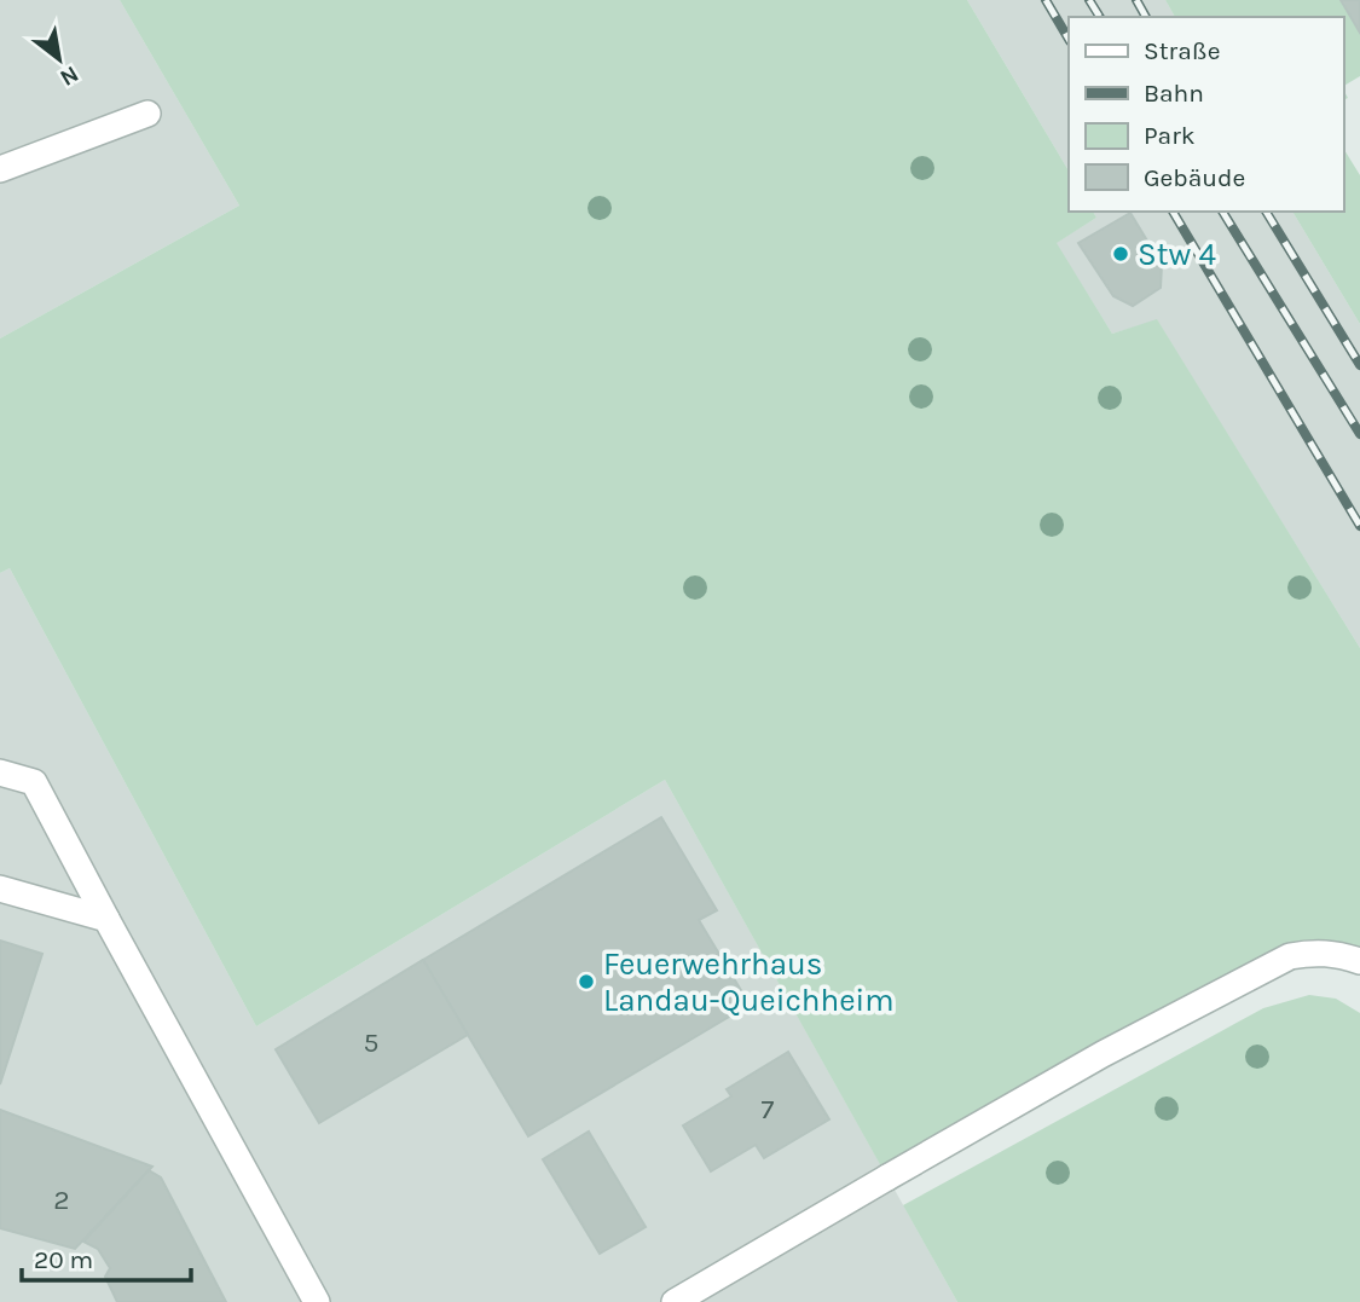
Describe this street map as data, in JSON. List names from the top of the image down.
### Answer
{
  "places": ["Stw 4", "Feuerwehrhaus Landau-Queichheim"],
  "house_numbers": ["5", "7", "2"],
  "legend": [
    "Straße",
    "Bahn",
    "Park",
    "Gebäude"
  ],
  "scale_bar": "20 m",
  "north": "bottom right"
}
